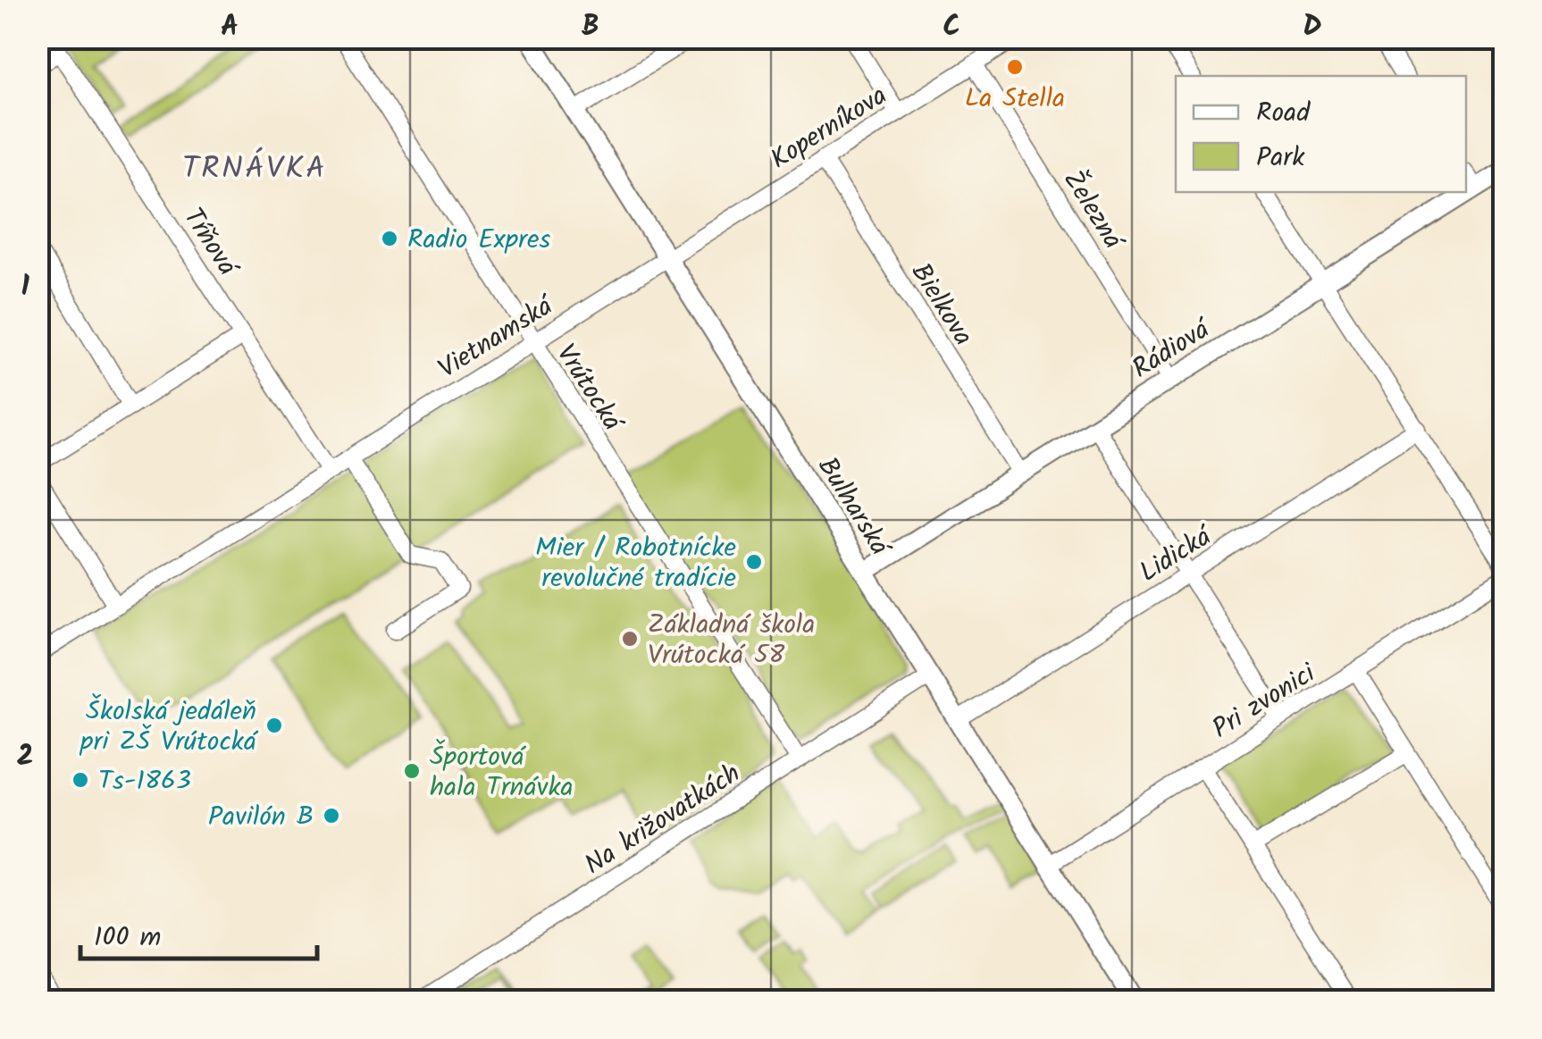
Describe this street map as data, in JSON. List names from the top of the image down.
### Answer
{
  "streets": {
    "street": [
      "Koperníkova",
      "Železná",
      "Tŕňová",
      "Bielkova",
      "Vietnamská",
      "Rádiová",
      "Vrútocká",
      "Bulharská",
      "Lidická",
      "Pri zvonici",
      "Na križovatkách"
    ]
  },
  "crossings": [
    ["Koperníkova", "Železná"],
    ["Koperníkova", "Bielkova"],
    ["Koperníkova", "Vietnamská"],
    ["Koperníkova", "Bulharská"],
    ["Železná", "Rádiová"],
    ["Tŕňová", "Vietnamská"],
    ["Bielkova", "Rádiová"],
    ["Vietnamská", "Vrútocká"],
    ["Vietnamská", "Bulharská"],
    ["Rádiová", "Bulharská"],
    ["Vrútocká", "Na križovatkách"],
    ["Bulharská", "Lidická"],
    ["Bulharská", "Pri zvonici"],
    ["Bulharská", "Na križovatkách"]
  ],
  "districts": ["TRNÁVKA"],
  "places": [
    "La Stella",
    "Radio Expres",
    "Mier / Robotnícke revolučné tradície",
    "Základná škola Vrútocká 58",
    "Školská jedáleň pri ZŠ Vrútocká",
    "Športová hala Trnávka",
    "Ts-1863",
    "Pavilón B"
  ],
  "legend": ["Road", "Park"],
  "scale_bar": "100 m",
  "grid": {
    "columns": [
      "A",
      "B",
      "C",
      "D"
    ],
    "rows": ["1", "2"]
  }
}
